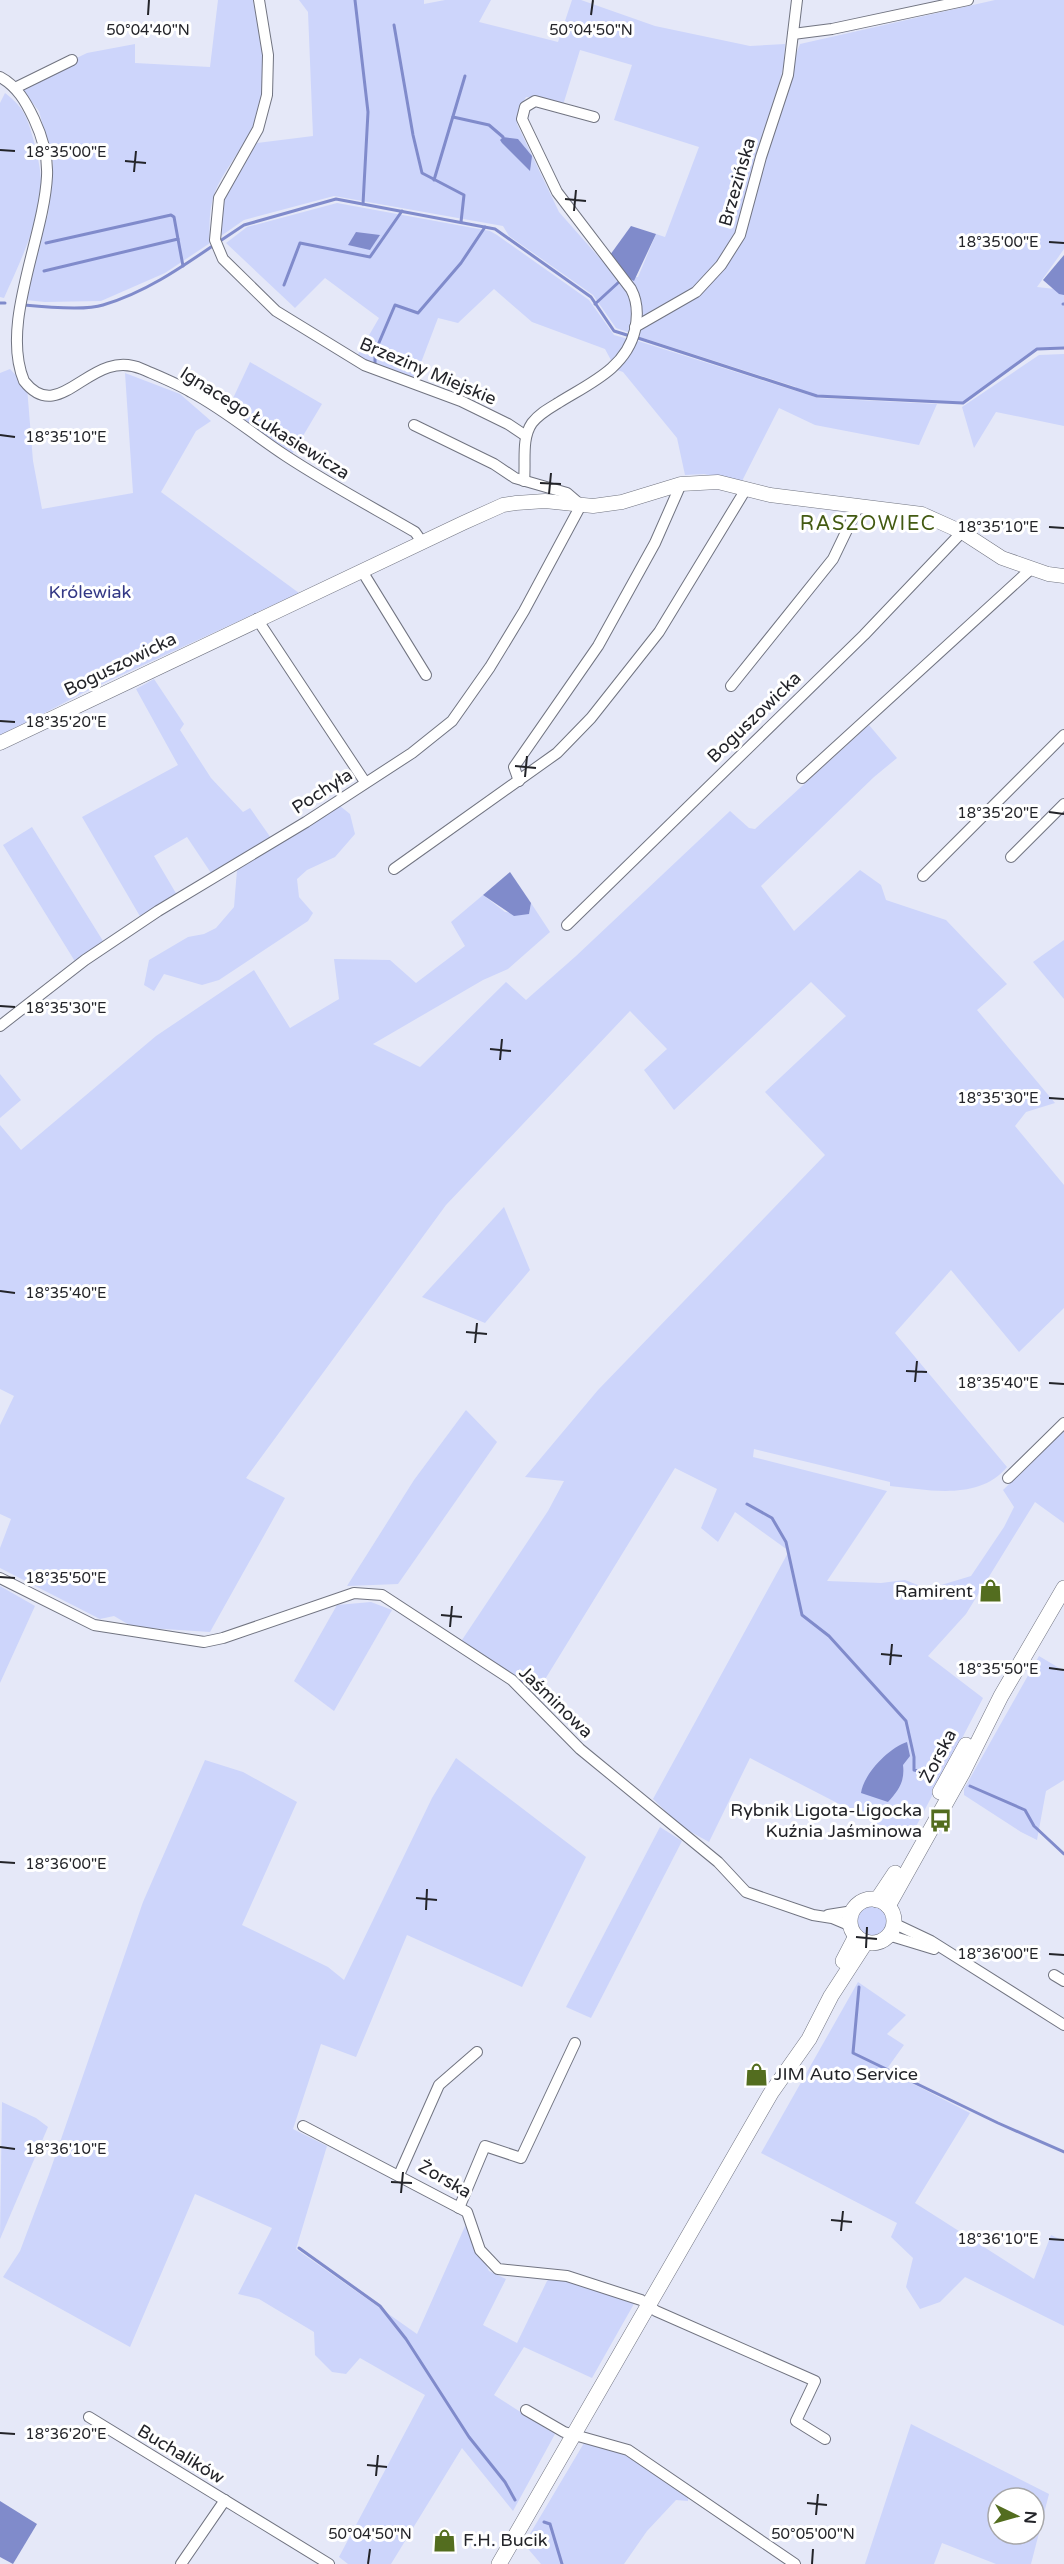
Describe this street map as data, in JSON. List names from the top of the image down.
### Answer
{
  "streets": {
    "main road": ["Żorska"],
    "street": [
      "Brzezińska",
      "Brzeziny Miejskie",
      "Ignacego Łukasiewicza",
      "Boguszowicka",
      "Pochyła",
      "Jaśminowa",
      "Buchalików"
    ]
  },
  "crossings": [
    ["Ignacego Łukasiewicza", "Boguszowicka"],
    ["Boguszowicka", "Pochyła"]
  ],
  "districts": ["RASZOWIEC"],
  "parks": ["Królewiak"],
  "places": {
    "shop": ["Ramirent", "JIM Auto Service", "F.H. Bucik"],
    "bus stop": ["Rybnik Ligota-Ligocka Kuźnia Jaśminowa"]
  },
  "north": "right",
  "coordinates": [
    "50°04'40\"N",
    "50°04'50\"N",
    "18°35'00\"E",
    "18°35'10\"E",
    "18°35'20\"E",
    "18°35'30\"E",
    "18°35'40\"E",
    "18°35'50\"E",
    "18°36'00\"E",
    "18°36'10\"E",
    "18°36'20\"E",
    "50°05'00\"N"
  ]
}
